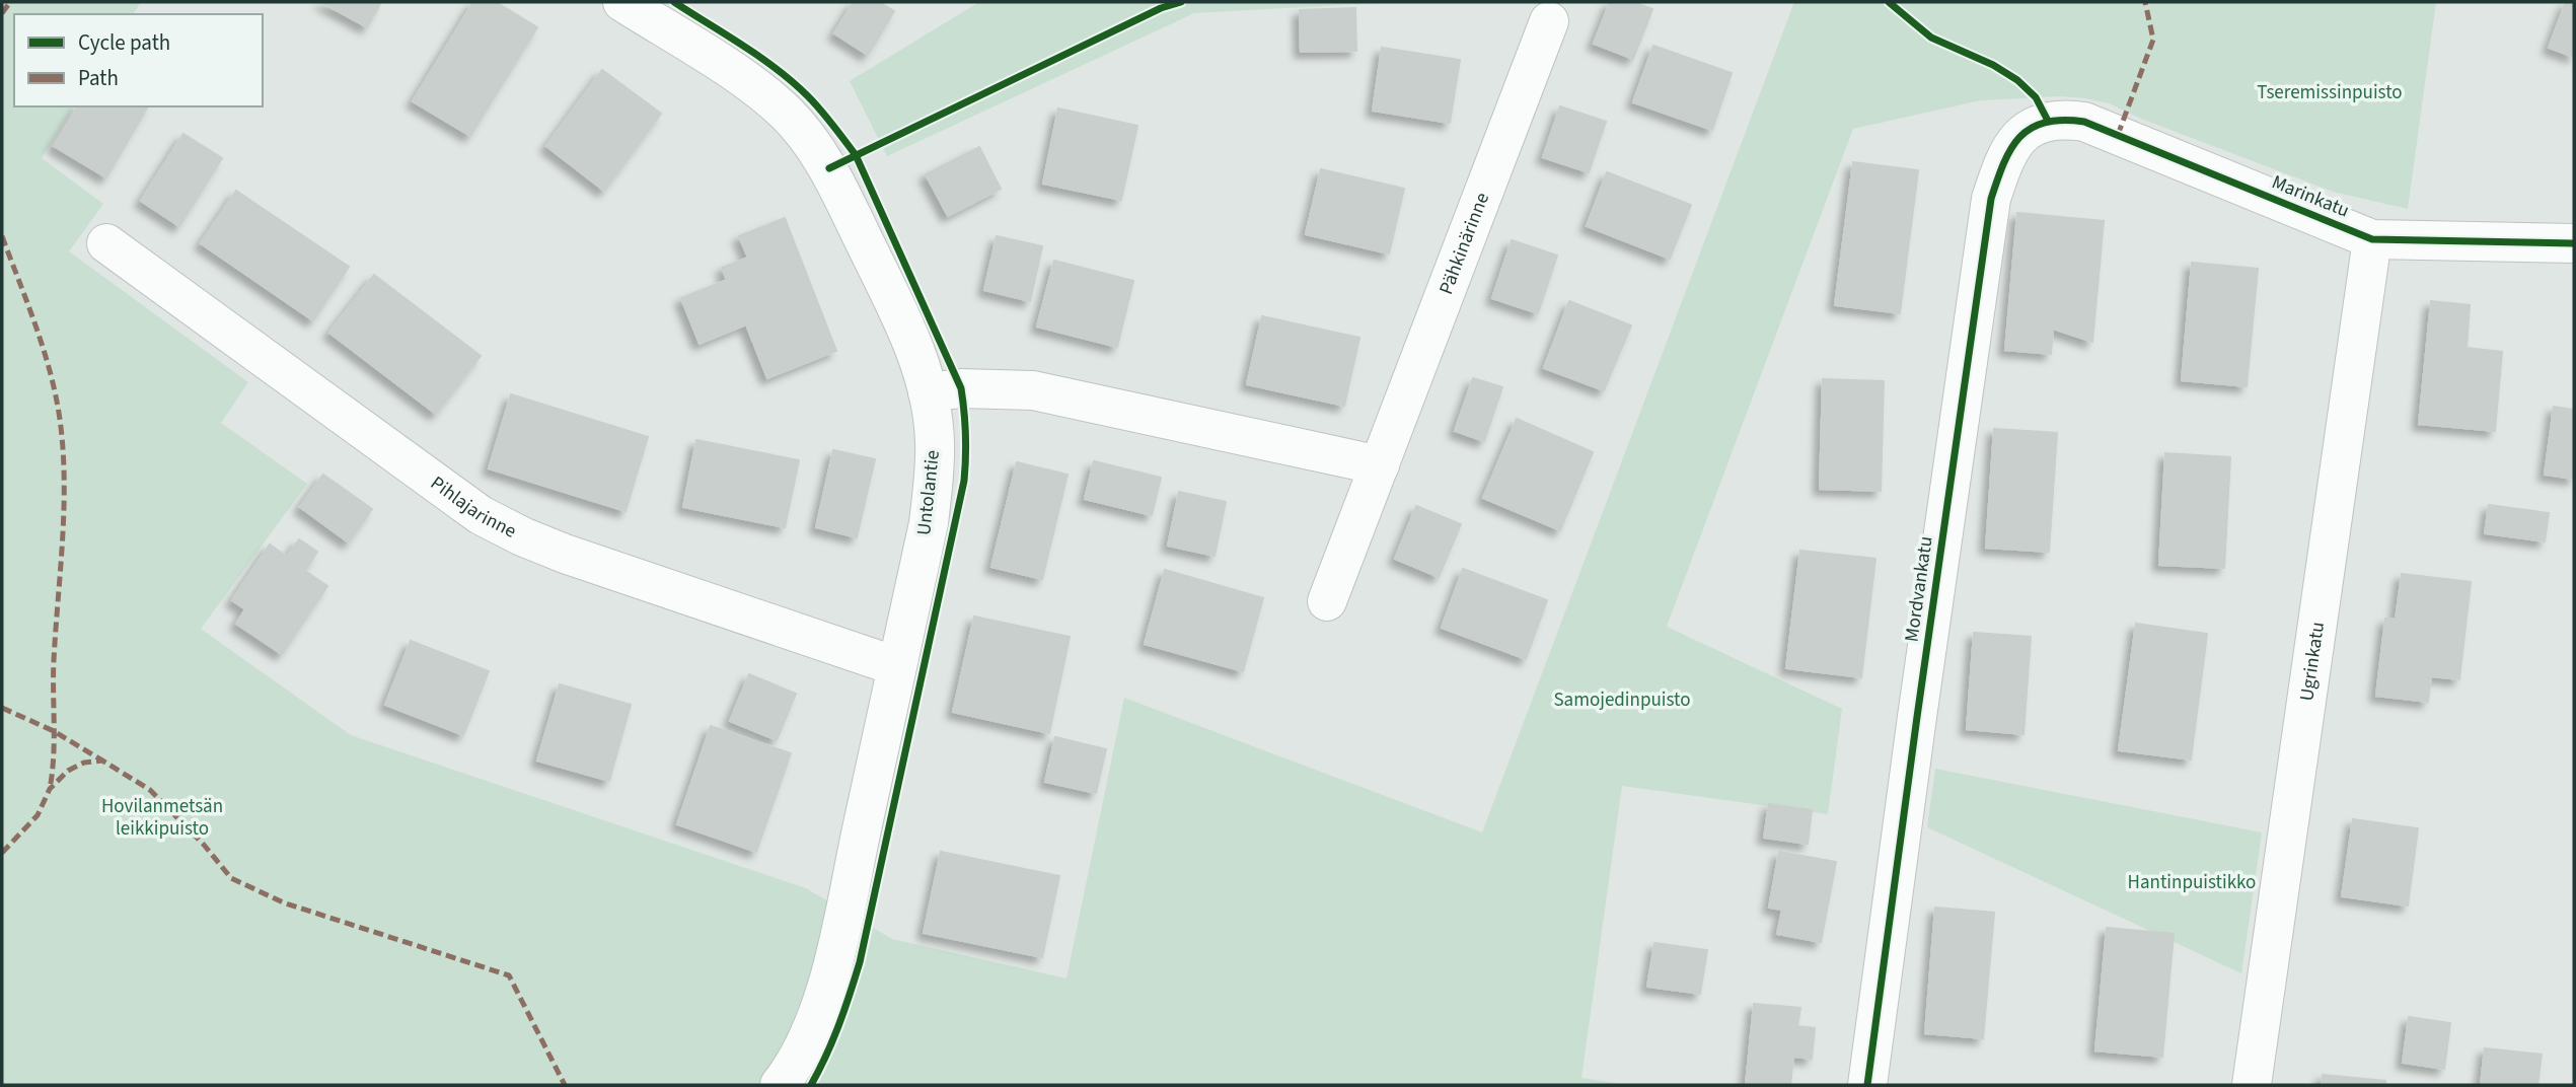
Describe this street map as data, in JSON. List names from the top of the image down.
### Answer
{
  "streets": {
    "street": [
      "Marinkatu",
      "Pähkinärinne",
      "Untolantie",
      "Pihlajarinne",
      "Mordvankatu",
      "Ugrinkatu"
    ]
  },
  "crossings": [
    ["Marinkatu", "Mordvankatu"],
    ["Marinkatu", "Ugrinkatu"],
    ["Untolantie", "Pihlajarinne"]
  ],
  "parks": [
    "Tseremissinpuisto",
    "Samojedinpuisto",
    "Hovilanmetsän leikkipuisto",
    "Hantinpuistikko"
  ],
  "legend": ["Cycle path", "Path"]
}
